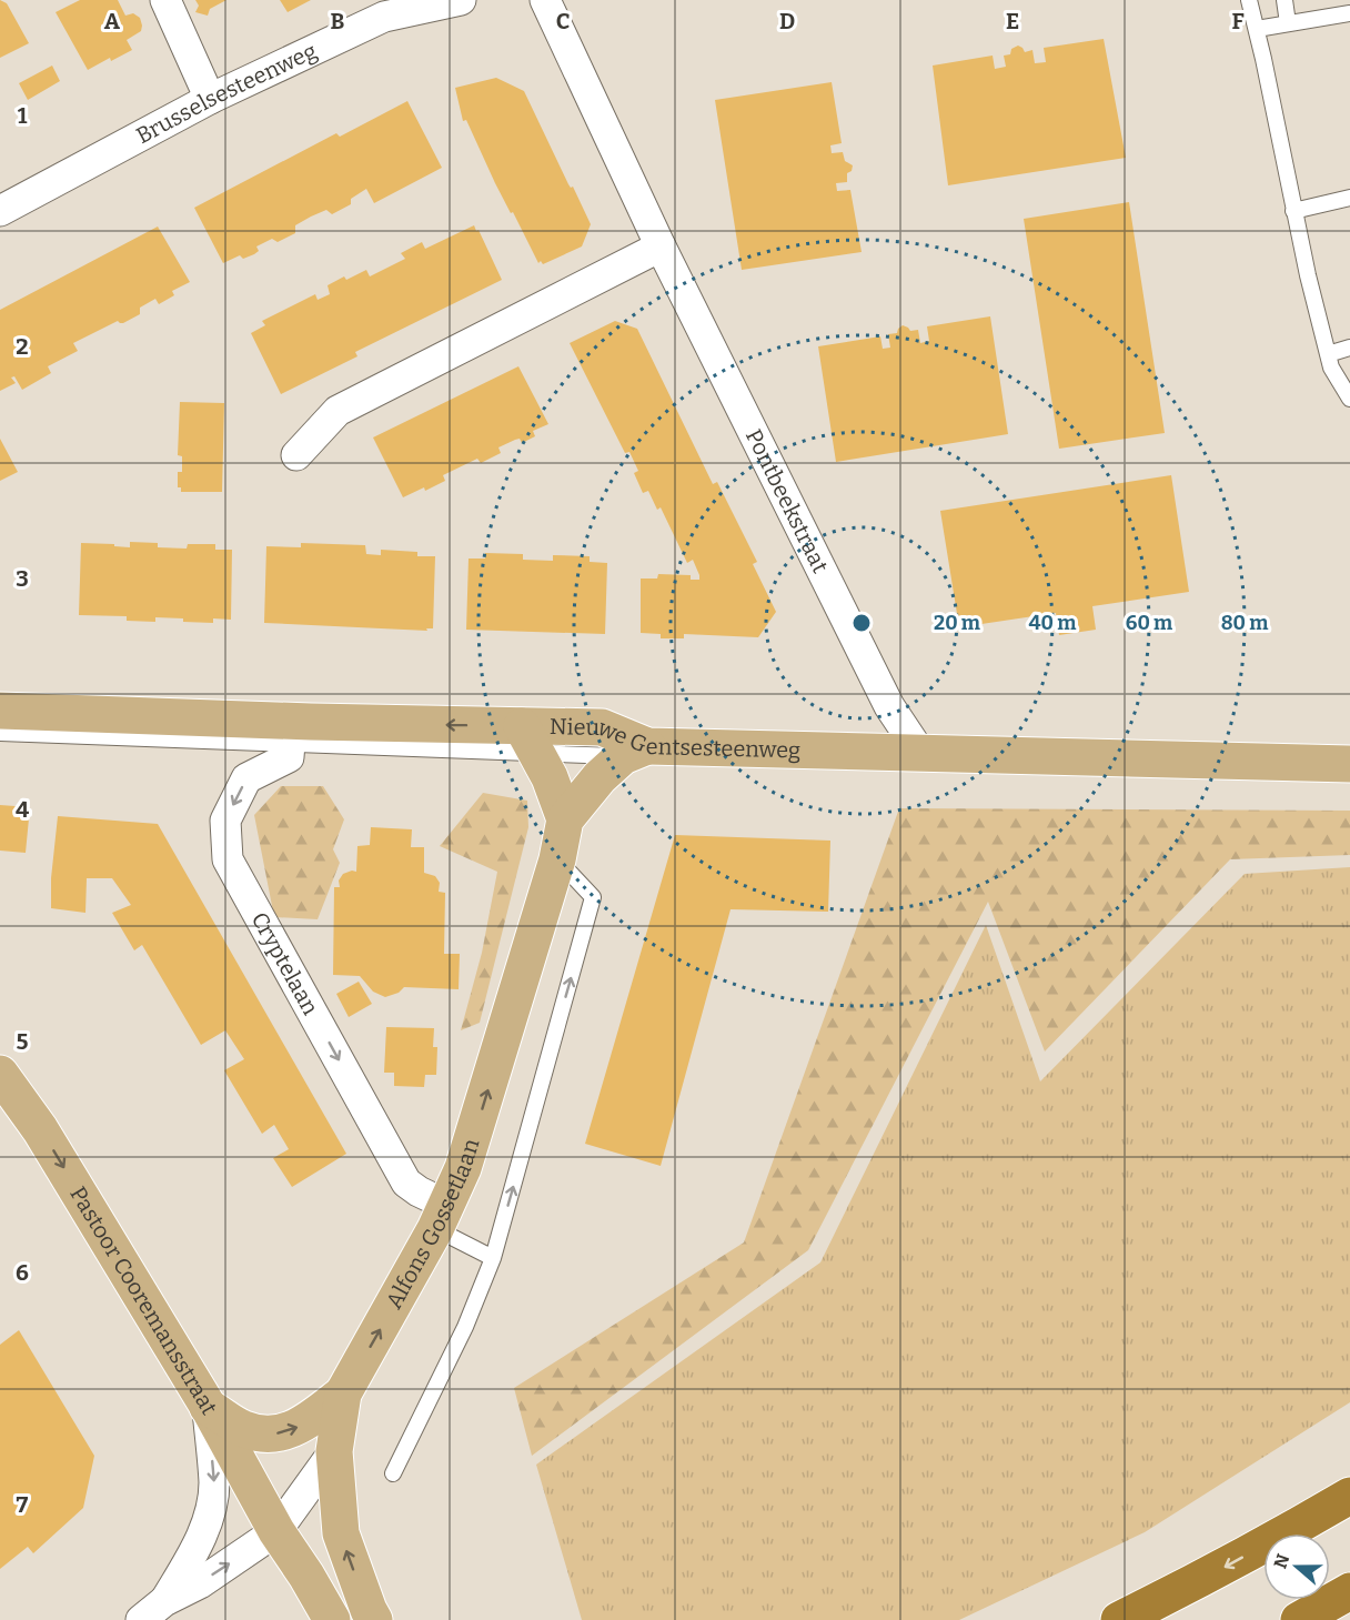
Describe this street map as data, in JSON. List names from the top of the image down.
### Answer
{
  "streets": {
    "main road": ["Nieuwe Gentsesteenweg", "Alfons Gossetlaan", "Pastoor Cooremansstraat"],
    "street": ["Brusselsesteenweg", "Pontbeekstraat", "Cryptelaan"]
  },
  "crossings": [
    ["Pontbeekstraat", "Nieuwe Gentsesteenweg"],
    ["Nieuwe Gentsesteenweg", "Cryptelaan"],
    ["Cryptelaan", "Alfons Gossetlaan"]
  ],
  "one_way": ["Cryptelaan", "Alfons Gossetlaan", "Pastoor Cooremansstraat"],
  "north": "left",
  "grid": {
    "columns": [
      "A",
      "B",
      "C",
      "D",
      "E",
      "F"
    ],
    "rows": [
      "1",
      "2",
      "3",
      "4",
      "5",
      "6",
      "7"
    ]
  },
  "rings": [
    "20 m",
    "40 m",
    "60 m",
    "80 m"
  ]
}
